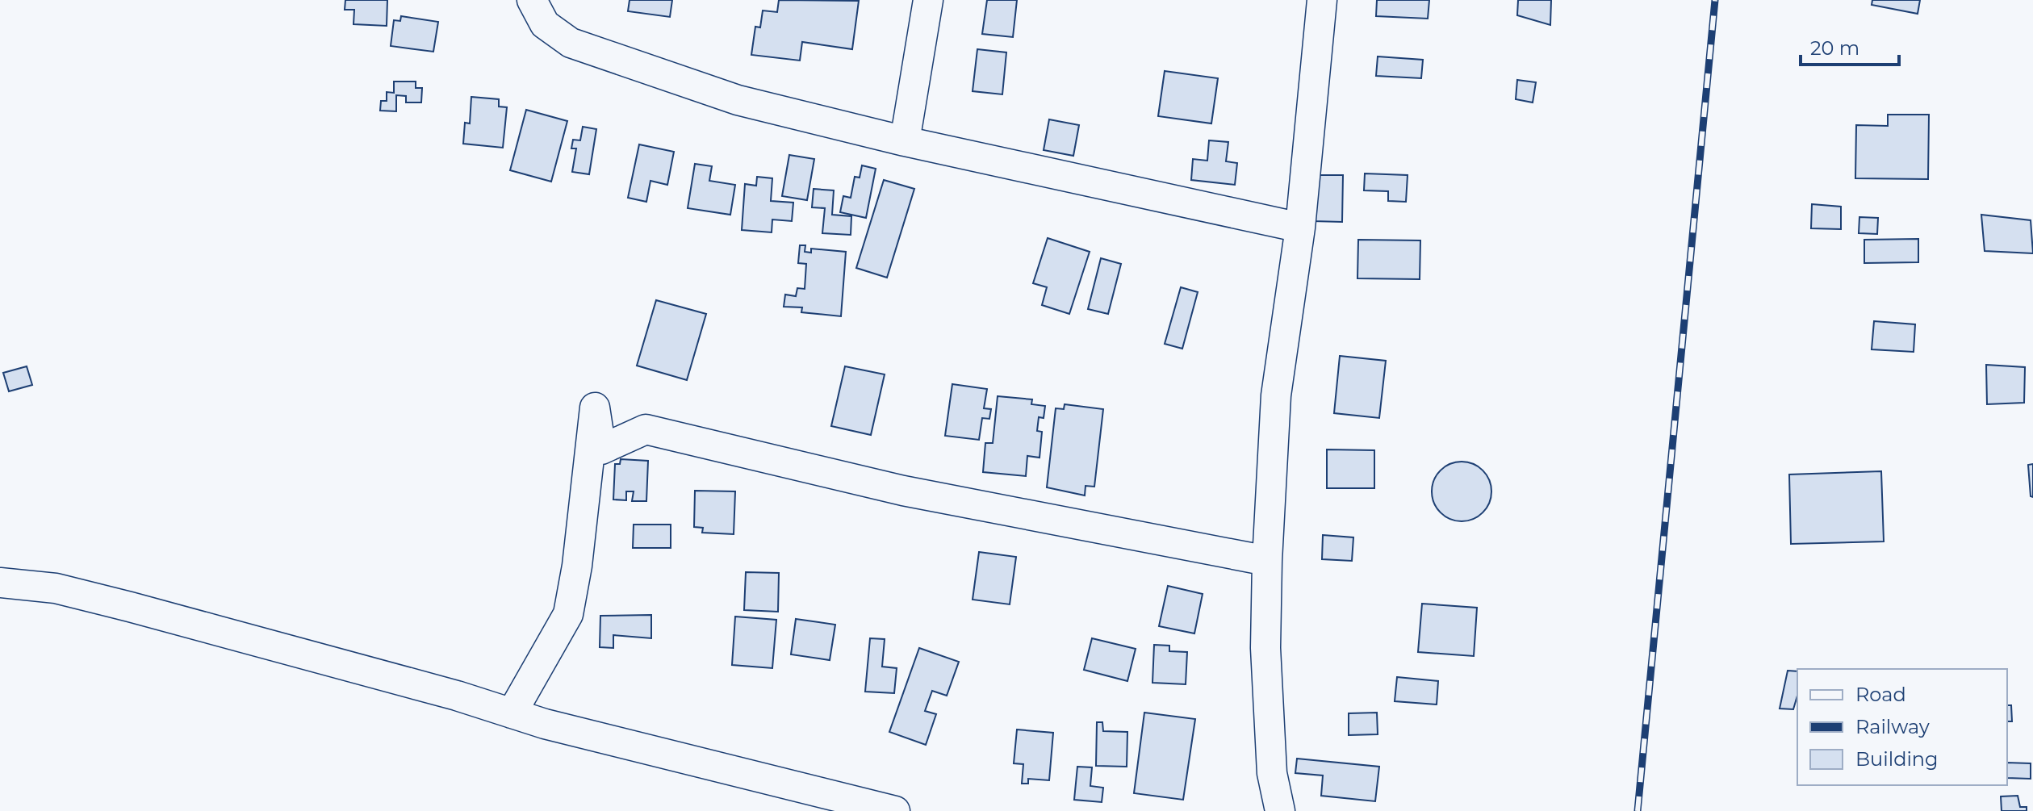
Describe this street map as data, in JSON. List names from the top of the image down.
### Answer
{
  "legend": ["Road", "Railway", "Building"],
  "scale_bar": "20 m"
}
